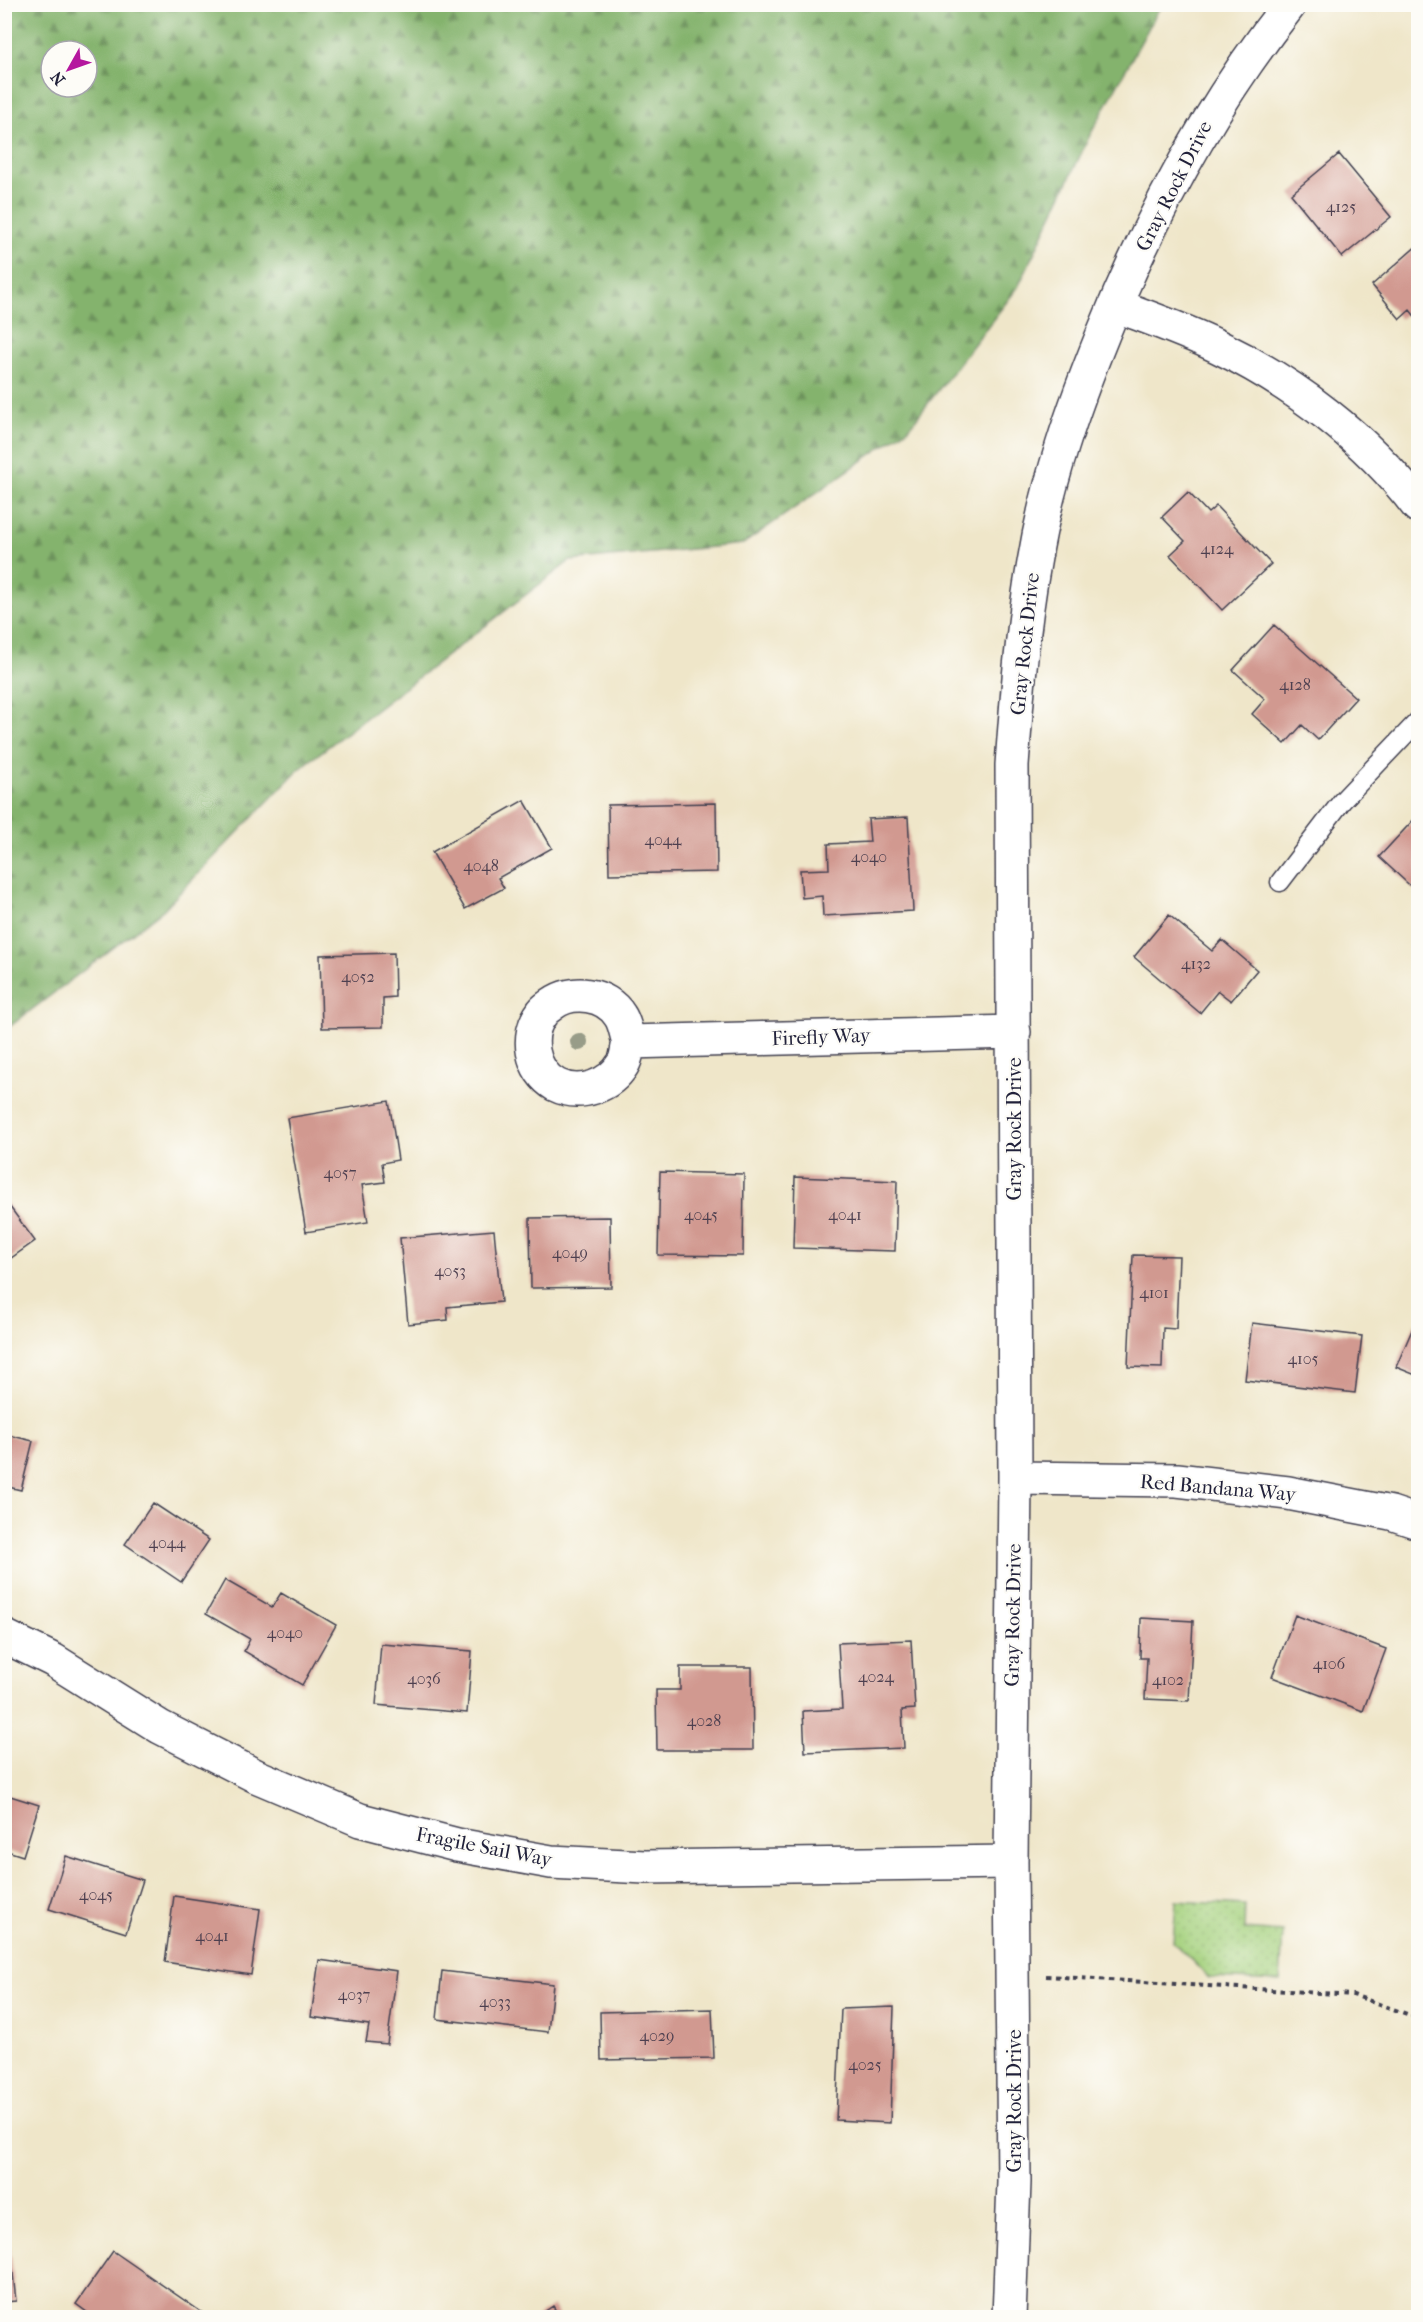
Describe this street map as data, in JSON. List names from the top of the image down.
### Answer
{
  "streets": {
    "street": [
      "Gray Rock Drive",
      "Firefly Way",
      "Red Bandana Way",
      "Fragile Sail Way"
    ]
  },
  "crossings": [
    ["Gray Rock Drive", "Firefly Way"],
    ["Gray Rock Drive", "Red Bandana Way"],
    ["Gray Rock Drive", "Fragile Sail Way"]
  ],
  "house_numbers": [
    "4125",
    "4124",
    "4128",
    "4044",
    "4040",
    "4048",
    "4132",
    "4052",
    "4057",
    "4045",
    "4041",
    "4049",
    "4053",
    "4101",
    "4105",
    "4044",
    "4040",
    "4106",
    "4024",
    "4036",
    "4102",
    "4028",
    "4045",
    "4041",
    "4037",
    "4033",
    "4029",
    "4025"
  ],
  "north": "bottom left"
}
